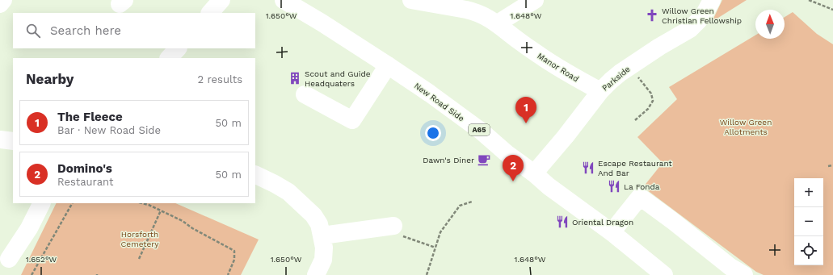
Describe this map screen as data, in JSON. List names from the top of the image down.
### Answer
{
  "streets": {
    "main road": [
      "Manor Road",
      "Parkside",
      "New Road Side",
      "A65"
    ]
  },
  "crossings": [
    ["Manor Road", "Parkside"],
    ["Parkside", "New Road Side"]
  ],
  "parks": ["Willow Green Allotments", "Horsforth Cemetery"],
  "places": {
    "church": ["Willow Green Christian Fellowship"],
    "building": ["Scout and Guide Headquaters"],
    "cafe": ["Dawn's Diner"],
    "restaurant": ["Escape Restaurant And Bar", "La Fonda", "Oriental Dragon"]
  },
  "north": "top",
  "page": {
    "search": "Search here",
    "heading": ["Nearby", "2 results"],
    "pins": ["1", "2"],
    "list": [
      {
        "mark": "1",
        "name": "The Fleece",
        "note": "Bar · New Road Side",
        "value": "50 m"
      },
      {
        "mark": "2",
        "name": "Domino's",
        "note": "Restaurant",
        "value": "50 m"
      }
    ],
    "map_buttons": ["+", "−"]
  },
  "coordinates": ["1.650°W", "1.648°W", "1.652°W"]
}
